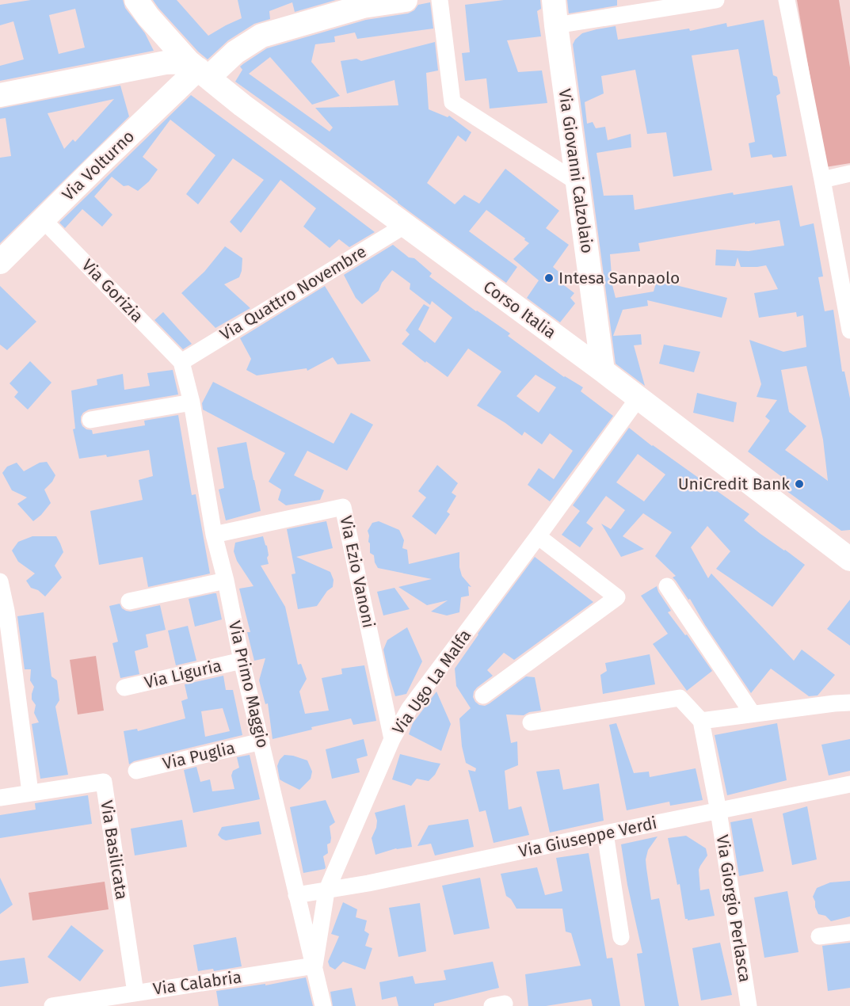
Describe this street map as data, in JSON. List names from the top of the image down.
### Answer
{
  "streets": {
    "main road": ["Via Volturno", "Via Giovanni Calzolaio", "Corso Italia"],
    "street": [
      "Via Gorizia",
      "Via Quattro Novembre",
      "Via Ezio Vanoni",
      "Via Liguria",
      "Via Ugo La Malfa",
      "Via Primo Maggio",
      "Via Puglia",
      "Via Giuseppe Verdi",
      "Via Basilicata",
      "Via Giorgio Perlasca",
      "Via Calabria"
    ]
  },
  "crossings": [
    ["Via Volturno", "Via Gorizia"],
    ["Via Volturno", "Corso Italia"],
    ["Via Giovanni Calzolaio", "Corso Italia"],
    ["Via Gorizia", "Via Quattro Novembre"],
    ["Via Gorizia", "Via Primo Maggio"],
    ["Via Quattro Novembre", "Corso Italia"],
    ["Via Quattro Novembre", "Via Primo Maggio"],
    ["Corso Italia", "Via Ugo La Malfa"],
    ["Via Ezio Vanoni", "Via Ugo La Malfa"],
    ["Via Ezio Vanoni", "Via Primo Maggio"],
    ["Via Liguria", "Via Primo Maggio"],
    ["Via Ugo La Malfa", "Via Primo Maggio"],
    ["Via Ugo La Malfa", "Via Giuseppe Verdi"],
    ["Via Ugo La Malfa", "Via Calabria"],
    ["Via Primo Maggio", "Via Puglia"],
    ["Via Primo Maggio", "Via Calabria"],
    ["Via Giuseppe Verdi", "Via Giorgio Perlasca"],
    ["Via Basilicata", "Via Calabria"]
  ],
  "places": ["Intesa Sanpaolo", "UniCredit Bank"]
}
